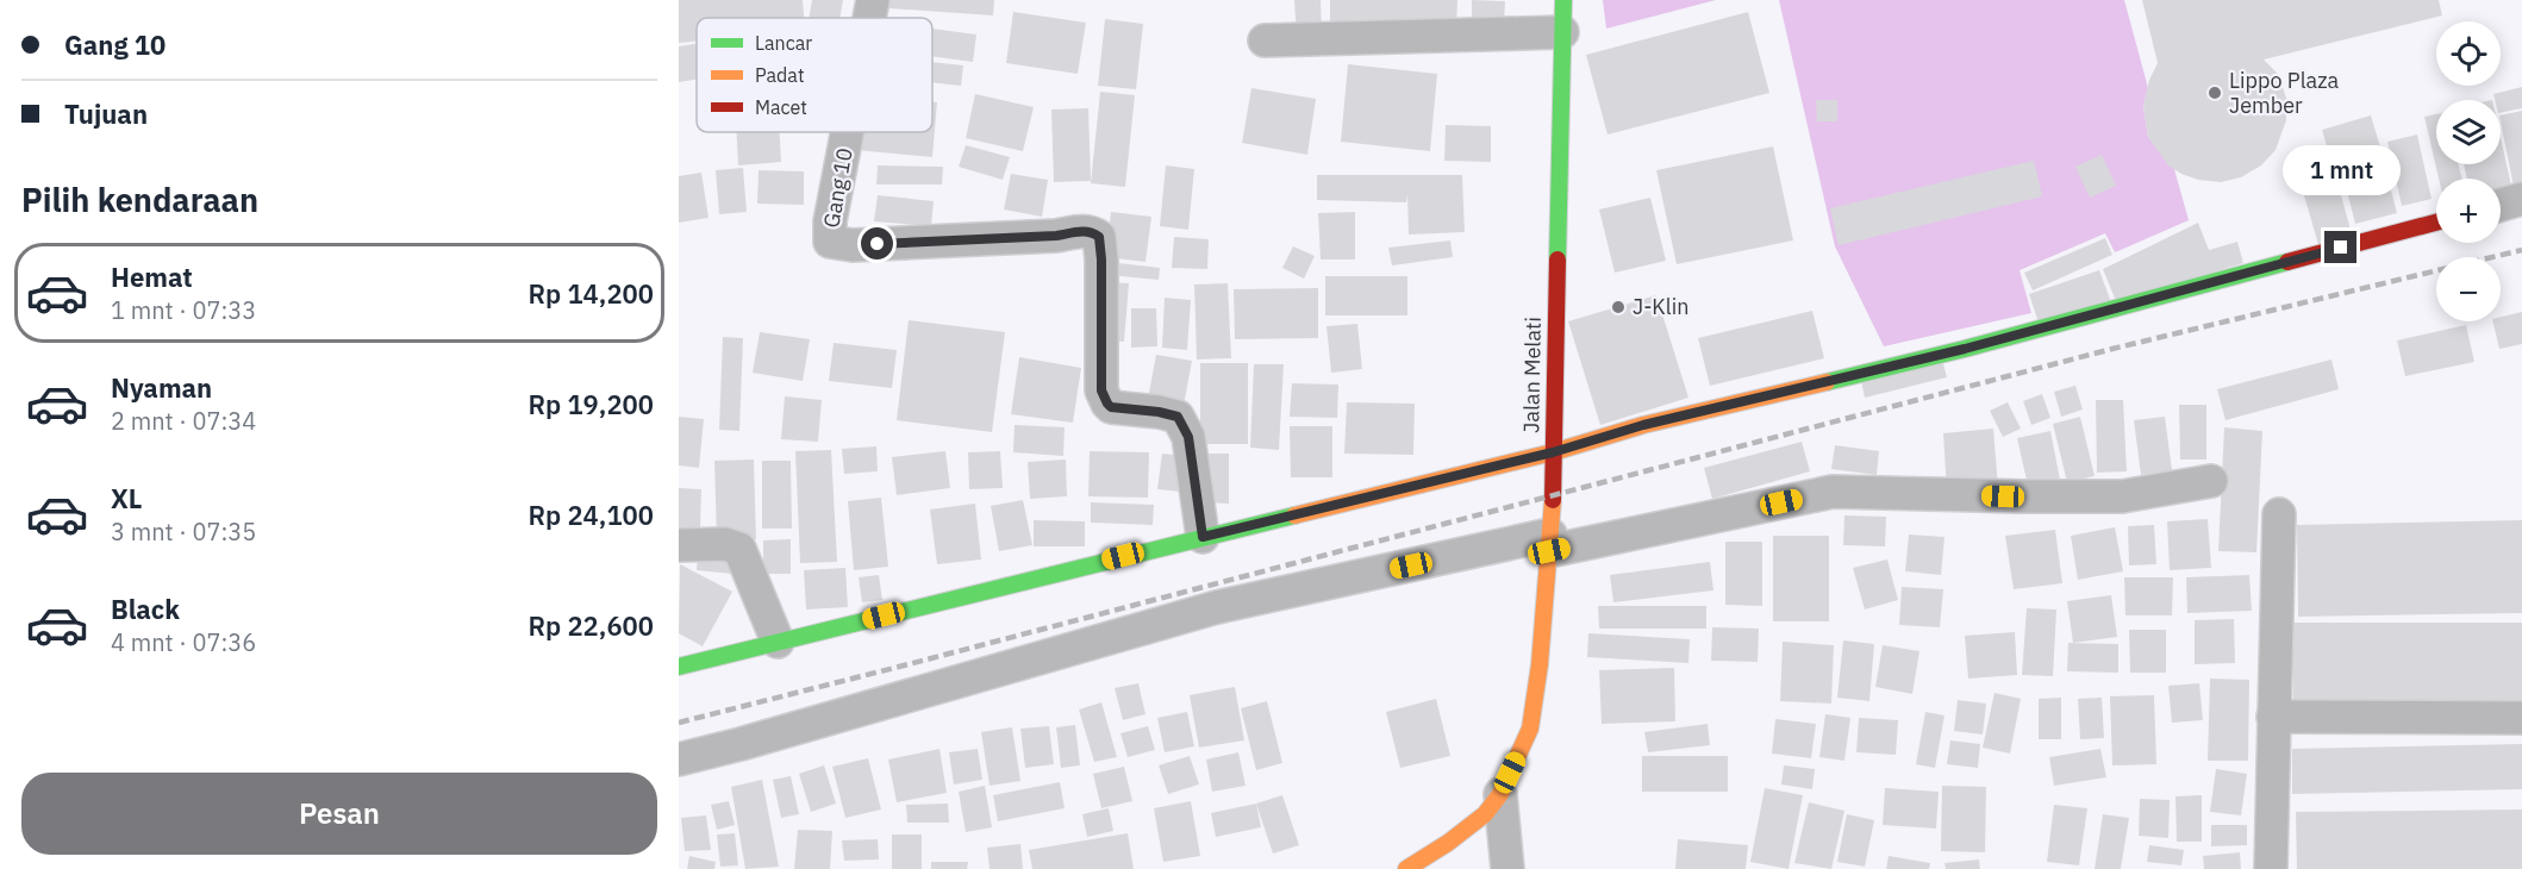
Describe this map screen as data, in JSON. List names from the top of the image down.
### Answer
{
  "streets": {
    "street": ["Gang 10", "Jalan Melati"]
  },
  "places": ["Lippo Plaza Jember", "J-Klin"],
  "legend": ["Lancar", "Padat", "Macet"],
  "page": {
    "banner": ["Gang 10", "Tujuan"],
    "map_buttons": ["+", "−"],
    "bubble": "1 mnt",
    "heading": "Pilih kendaraan",
    "list": [
      {
        "name": "Hemat",
        "note": "1 mnt · 07:33",
        "value": "Rp 14,200"
      },
      {
        "name": "Nyaman",
        "note": "2 mnt · 07:34",
        "value": "Rp 19,200"
      },
      {
        "name": "XL",
        "note": "3 mnt · 07:35",
        "value": "Rp 24,100"
      },
      {
        "name": "Black",
        "note": "4 mnt · 07:36",
        "value": "Rp 22,600"
      }
    ],
    "buttons": "Pesan"
  }
}
